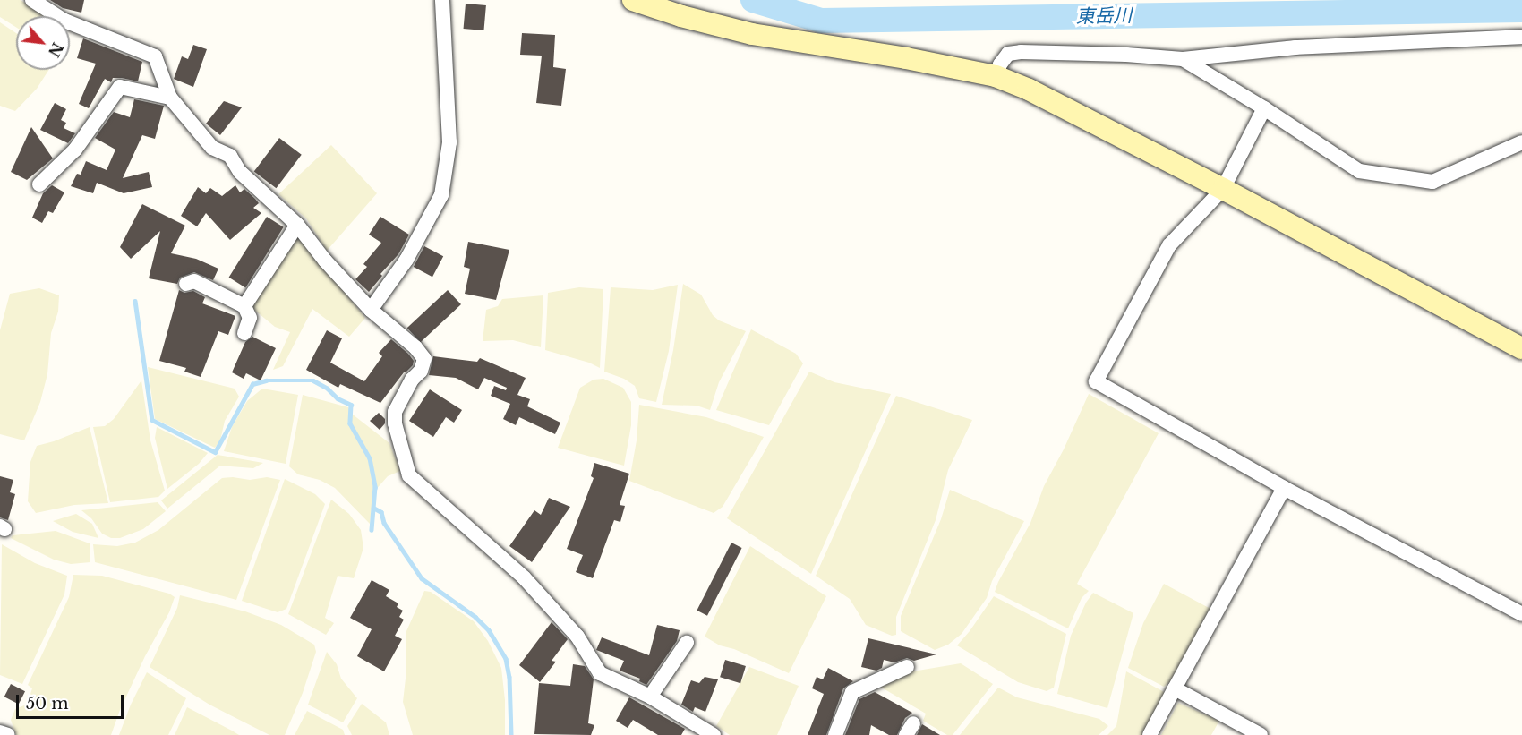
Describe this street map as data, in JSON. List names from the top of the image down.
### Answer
{
  "water": ["東岳川"],
  "scale_bar": "50 m",
  "north": "bottom right"
}
